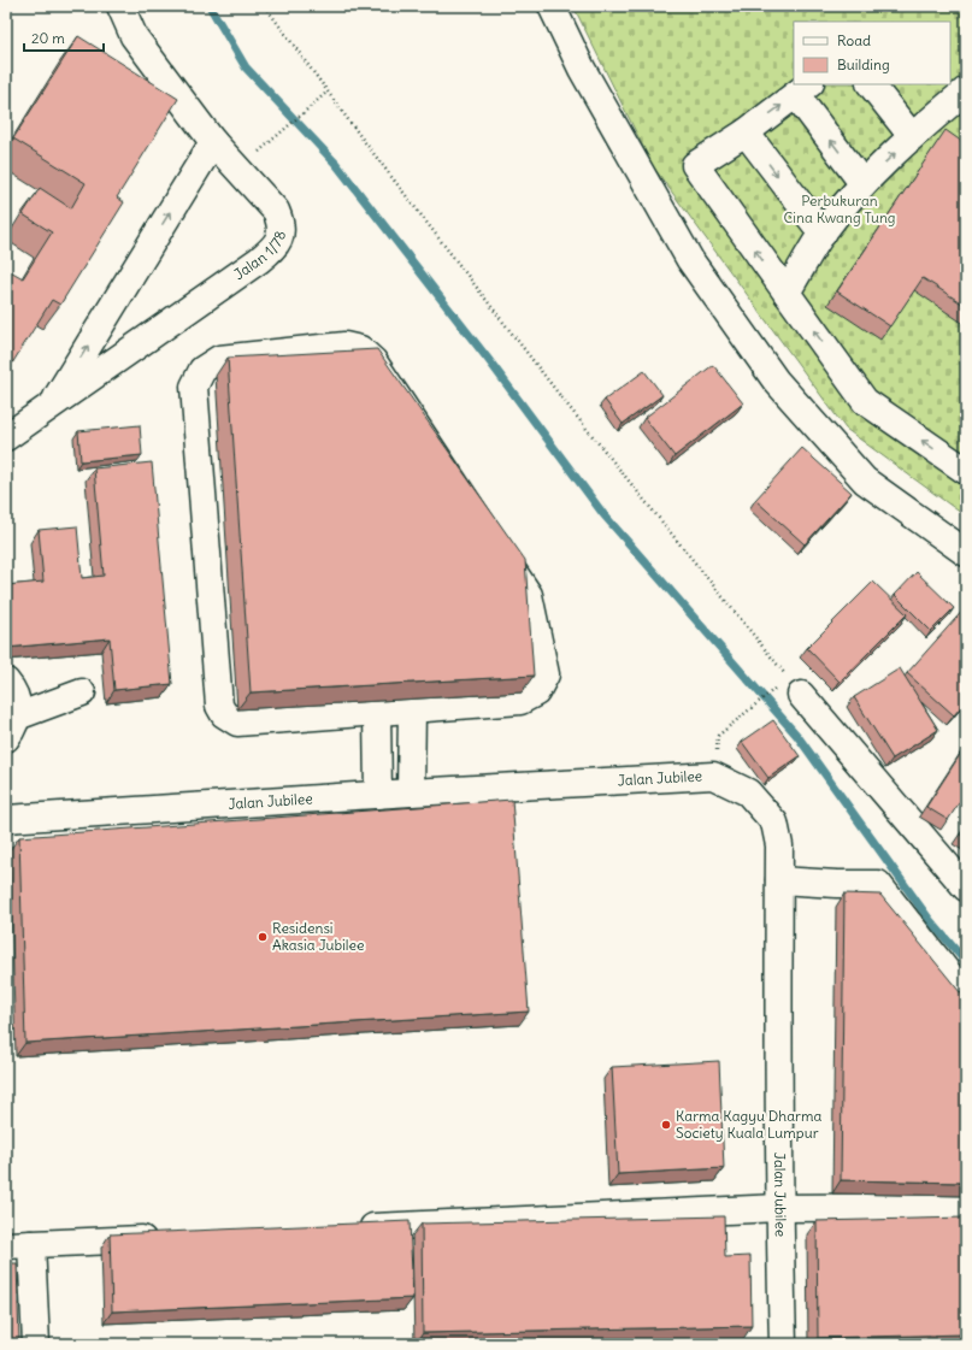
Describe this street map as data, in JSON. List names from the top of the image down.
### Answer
{
  "streets": {
    "street": ["Jalan 1/78", "Jalan Jubilee"]
  },
  "parks": ["Perbukuran Cina Kwang Tung"],
  "places": ["Residensi Akasia Jubilee", "Karma Kagyu Dharma Society Kuala Lumpur"],
  "legend": ["Road", "Building"],
  "scale_bar": "20 m"
}
